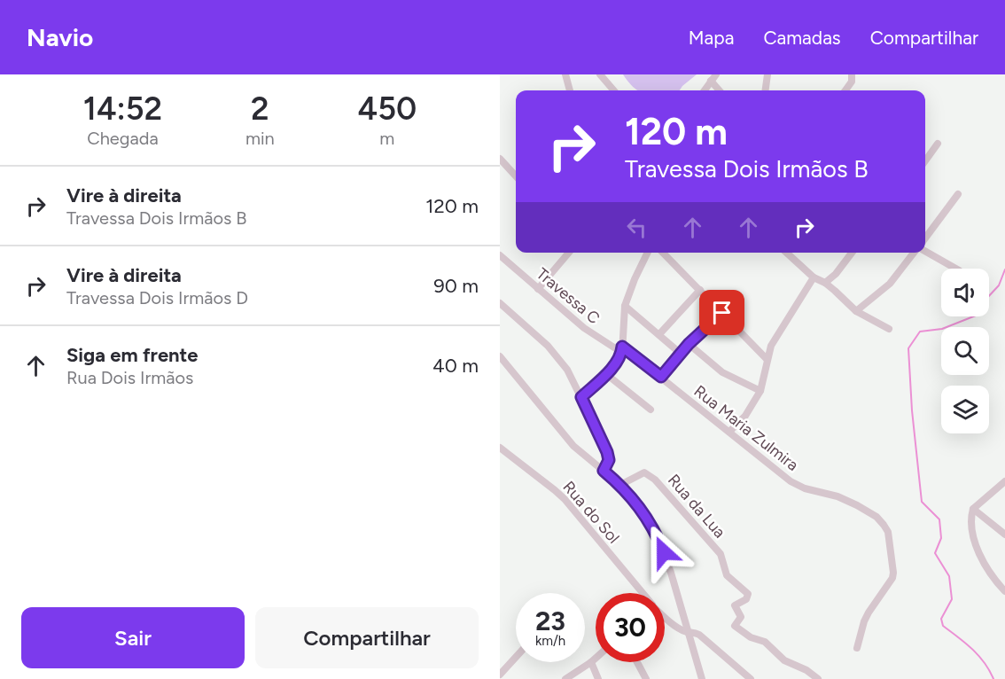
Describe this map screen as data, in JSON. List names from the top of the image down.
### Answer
{
  "streets": {
    "street": [
      "Travessa C",
      "Rua Maria Zulmira",
      "Rua da Lua",
      "Rua do Sol"
    ]
  },
  "crossings": [
    ["Travessa C", "Rua Maria Zulmira"]
  ],
  "page": {
    "header": "Navio",
    "nav": ["Mapa", "Camadas", "Compartilhar"],
    "eta": [
      "14:52",
      "Chegada",
      "2",
      "min",
      "450",
      "m"
    ],
    "turn": ["120 m", "Travessa Dois Irmãos B"],
    "list": [
      {
        "name": "Vire à direita",
        "note": "Travessa Dois Irmãos B",
        "value": "120 m"
      },
      {
        "name": "Vire à direita",
        "note": "Travessa Dois Irmãos D",
        "value": "90 m"
      },
      {
        "name": "Siga em frente",
        "note": "Rua Dois Irmãos",
        "value": "40 m"
      }
    ],
    "speed": "23 km/h",
    "limit": "30",
    "buttons": ["Sair", "Compartilhar"]
  }
}
